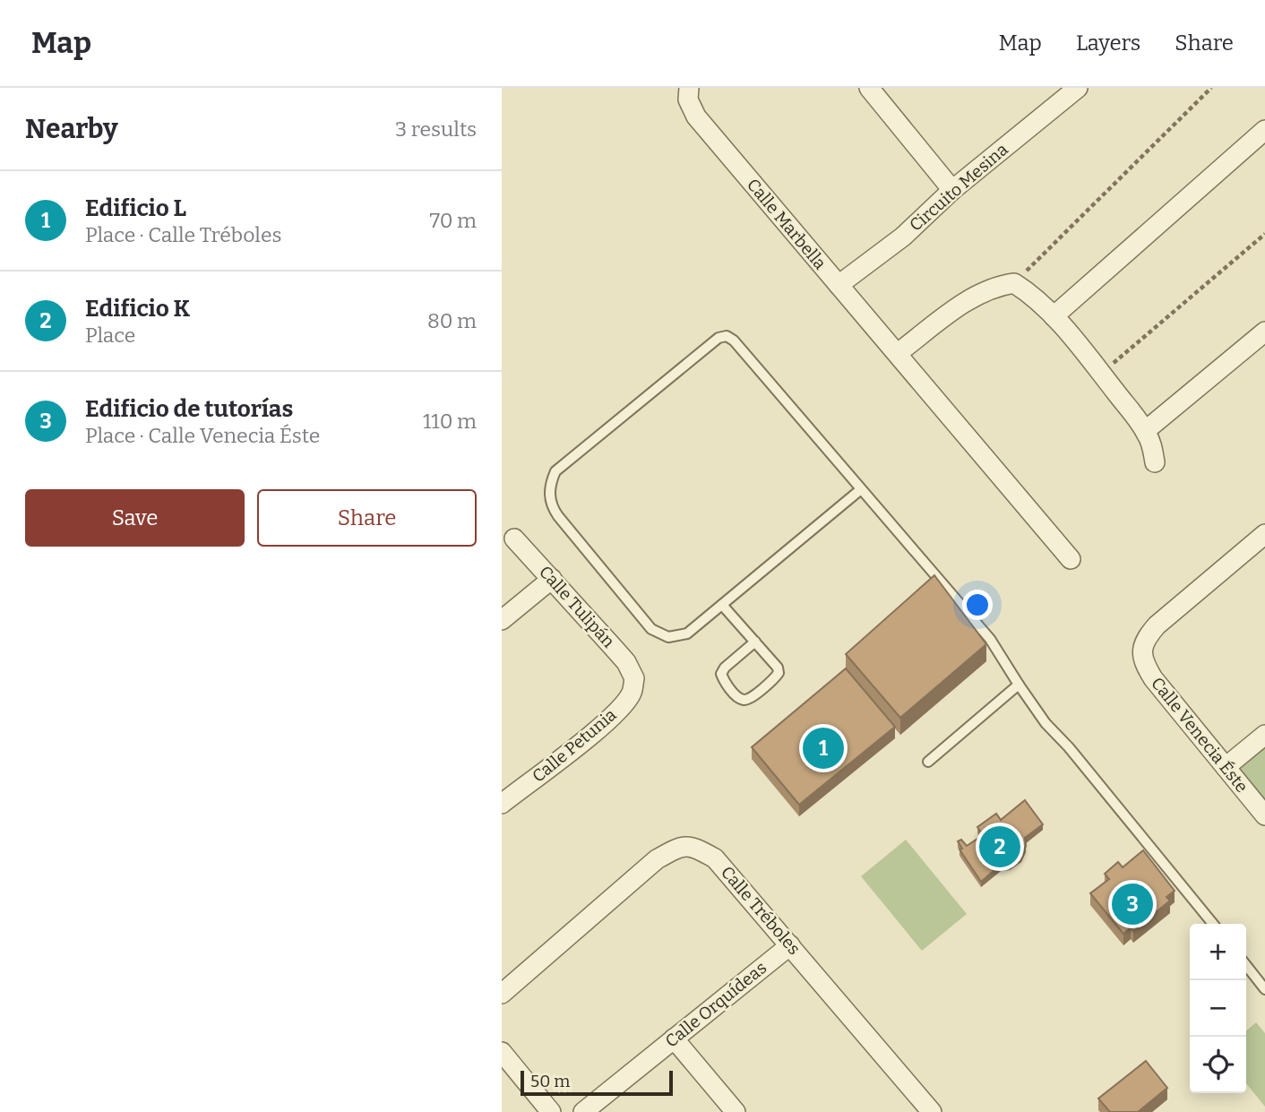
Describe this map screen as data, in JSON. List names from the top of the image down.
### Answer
{
  "streets": {
    "street": [
      "Circuito Mesina",
      "Calle Marbella",
      "Calle Tulipán",
      "Calle Venecia Éste",
      "Calle Petunia",
      "Calle Tréboles",
      "Calle Orquídeas"
    ]
  },
  "crossings": [
    ["Circuito Mesina", "Calle Marbella"],
    ["Calle Tulipán", "Calle Petunia"],
    ["Calle Tréboles", "Calle Orquídeas"]
  ],
  "scale_bar": "50 m",
  "page": {
    "header": "Map",
    "nav": ["Map", "Layers", "Share"],
    "heading": ["Nearby", "3 results"],
    "list": [
      {
        "mark": "1",
        "name": "Edificio L",
        "note": "Place · Calle Tréboles",
        "value": "70 m"
      },
      {
        "mark": "2",
        "name": "Edificio K",
        "note": "Place",
        "value": "80 m"
      },
      {
        "mark": "3",
        "name": "Edificio de tutorías",
        "note": "Place · Calle Venecia Éste",
        "value": "110 m"
      }
    ],
    "buttons": ["Save", "Share"],
    "pins": ["1", "2", "3"],
    "map_buttons": ["+", "−"],
    "scale": "50 m"
  }
}
